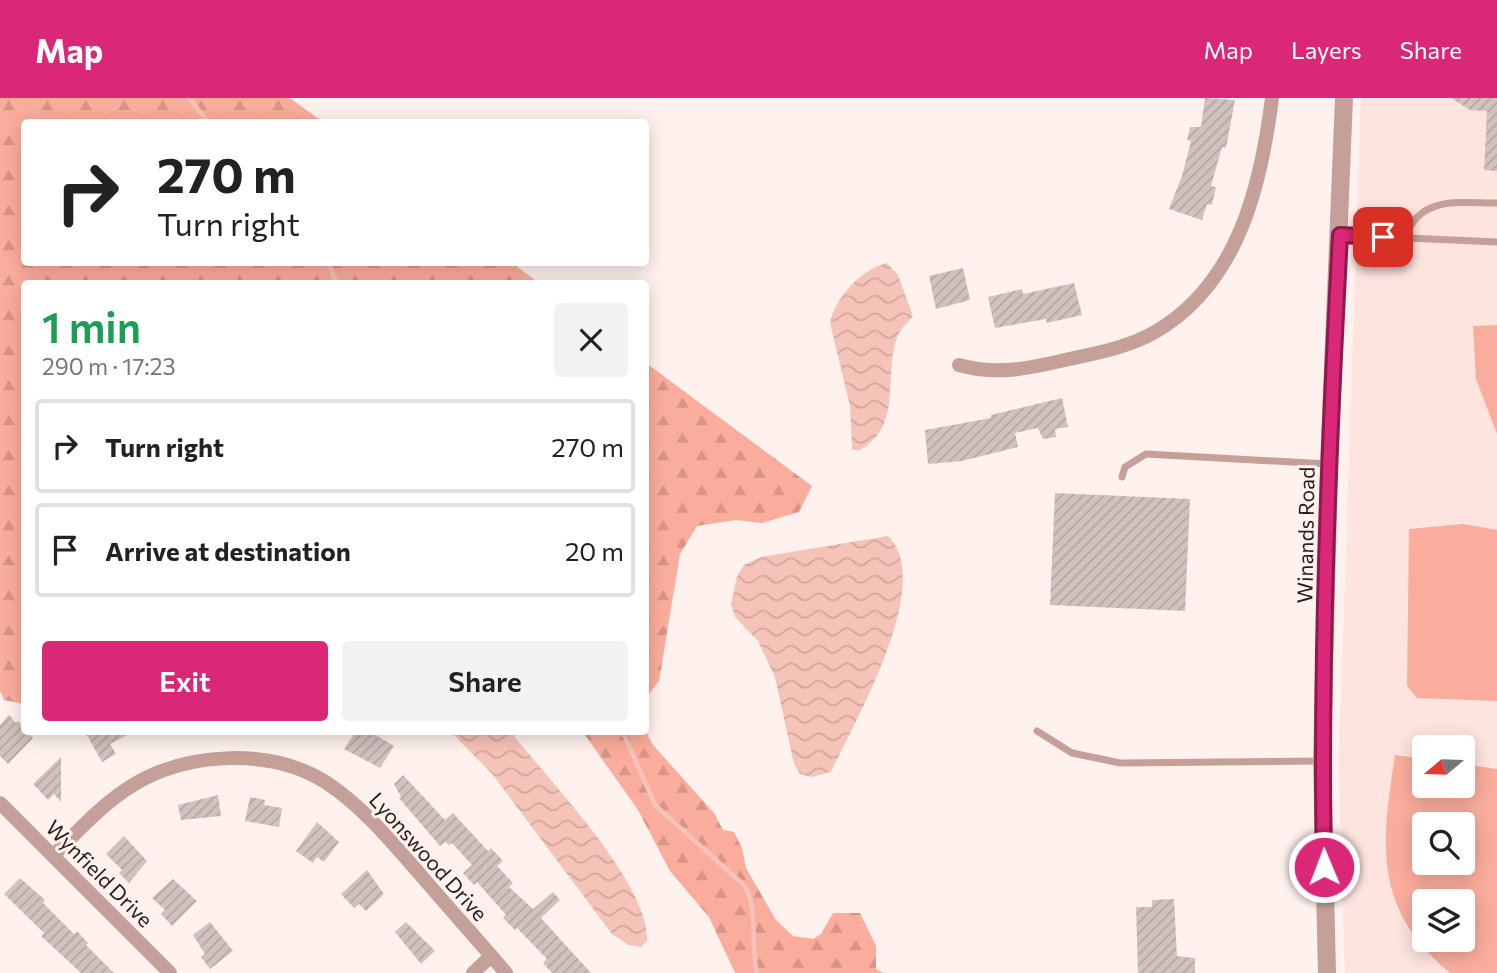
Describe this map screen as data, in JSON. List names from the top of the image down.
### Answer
{
  "streets": {
    "street": ["Winands Road", "Lyonswood Drive", "Wynfield Drive"]
  },
  "crossings": [
    ["Lyonswood Drive", "Wynfield Drive"]
  ],
  "north": "left",
  "page": {
    "header": "Map",
    "nav": ["Map", "Layers", "Share"],
    "turn": ["270 m", "Turn right"],
    "heading": ["1 min", "290 m · 17:23"],
    "list": [
      {
        "name": "Turn right",
        "value": "270 m"
      },
      {
        "name": "Arrive at destination",
        "value": "20 m"
      }
    ],
    "buttons": ["Exit", "Share"]
  }
}
